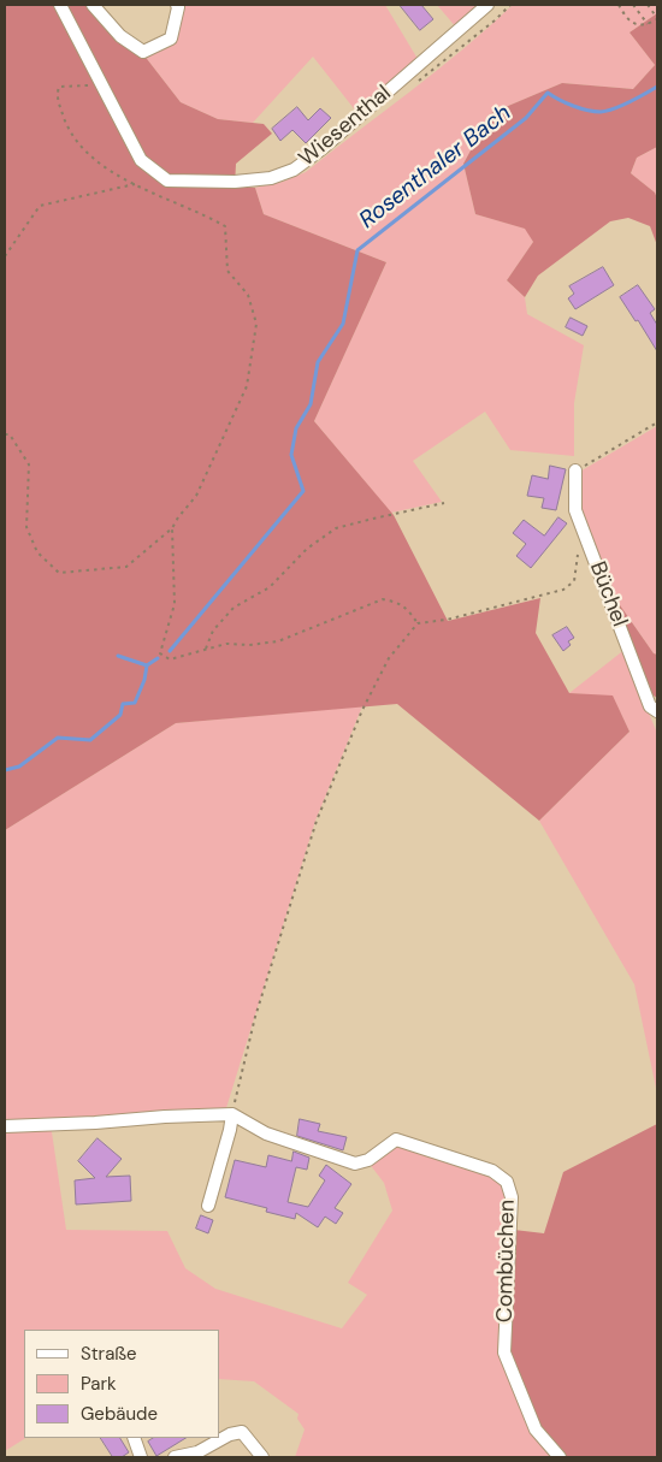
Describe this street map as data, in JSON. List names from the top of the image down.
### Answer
{
  "streets": {
    "street": ["Wiesenthal", "Büchel", "Combüchen"]
  },
  "water": ["Rosenthaler Bach"],
  "legend": ["Straße", "Park", "Gebäude"]
}
